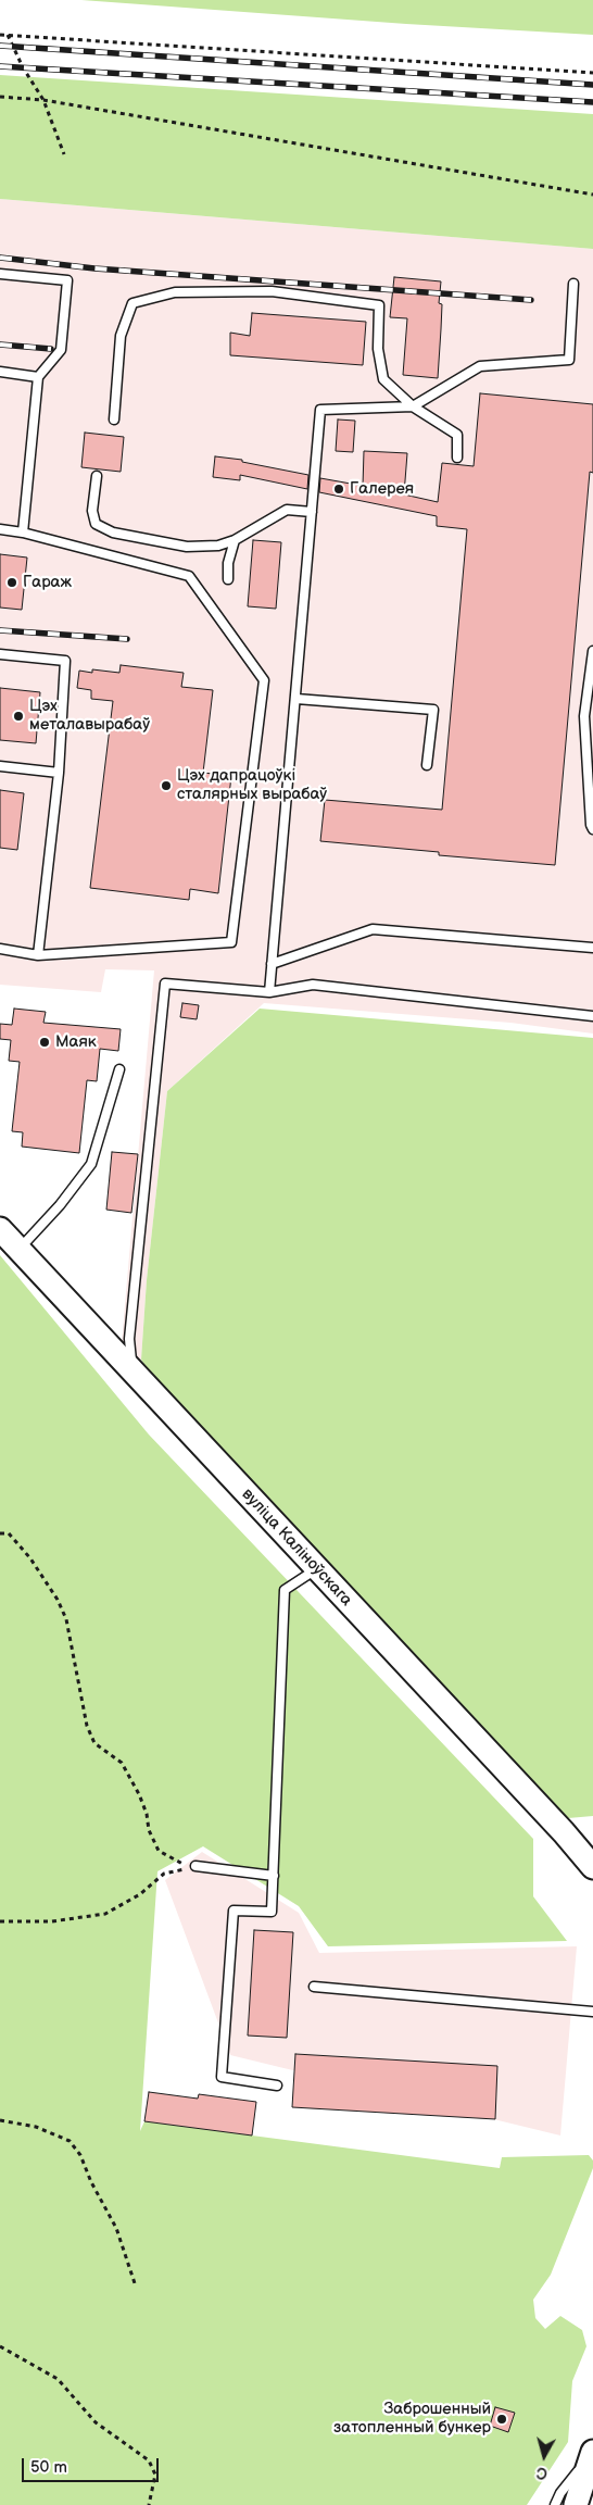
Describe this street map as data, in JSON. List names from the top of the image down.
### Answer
{
  "streets": {
    "street": ["вуліца Каліноўскага"]
  },
  "places": [
    "Галерея",
    "Гараж",
    "Цэх металавырабаў",
    "Цэх дапрацоўкі сталярных вырабаў",
    "Маяк",
    "Заброшенный затопленный бункер"
  ],
  "scale_bar": "50 m",
  "north": "bottom"
}
